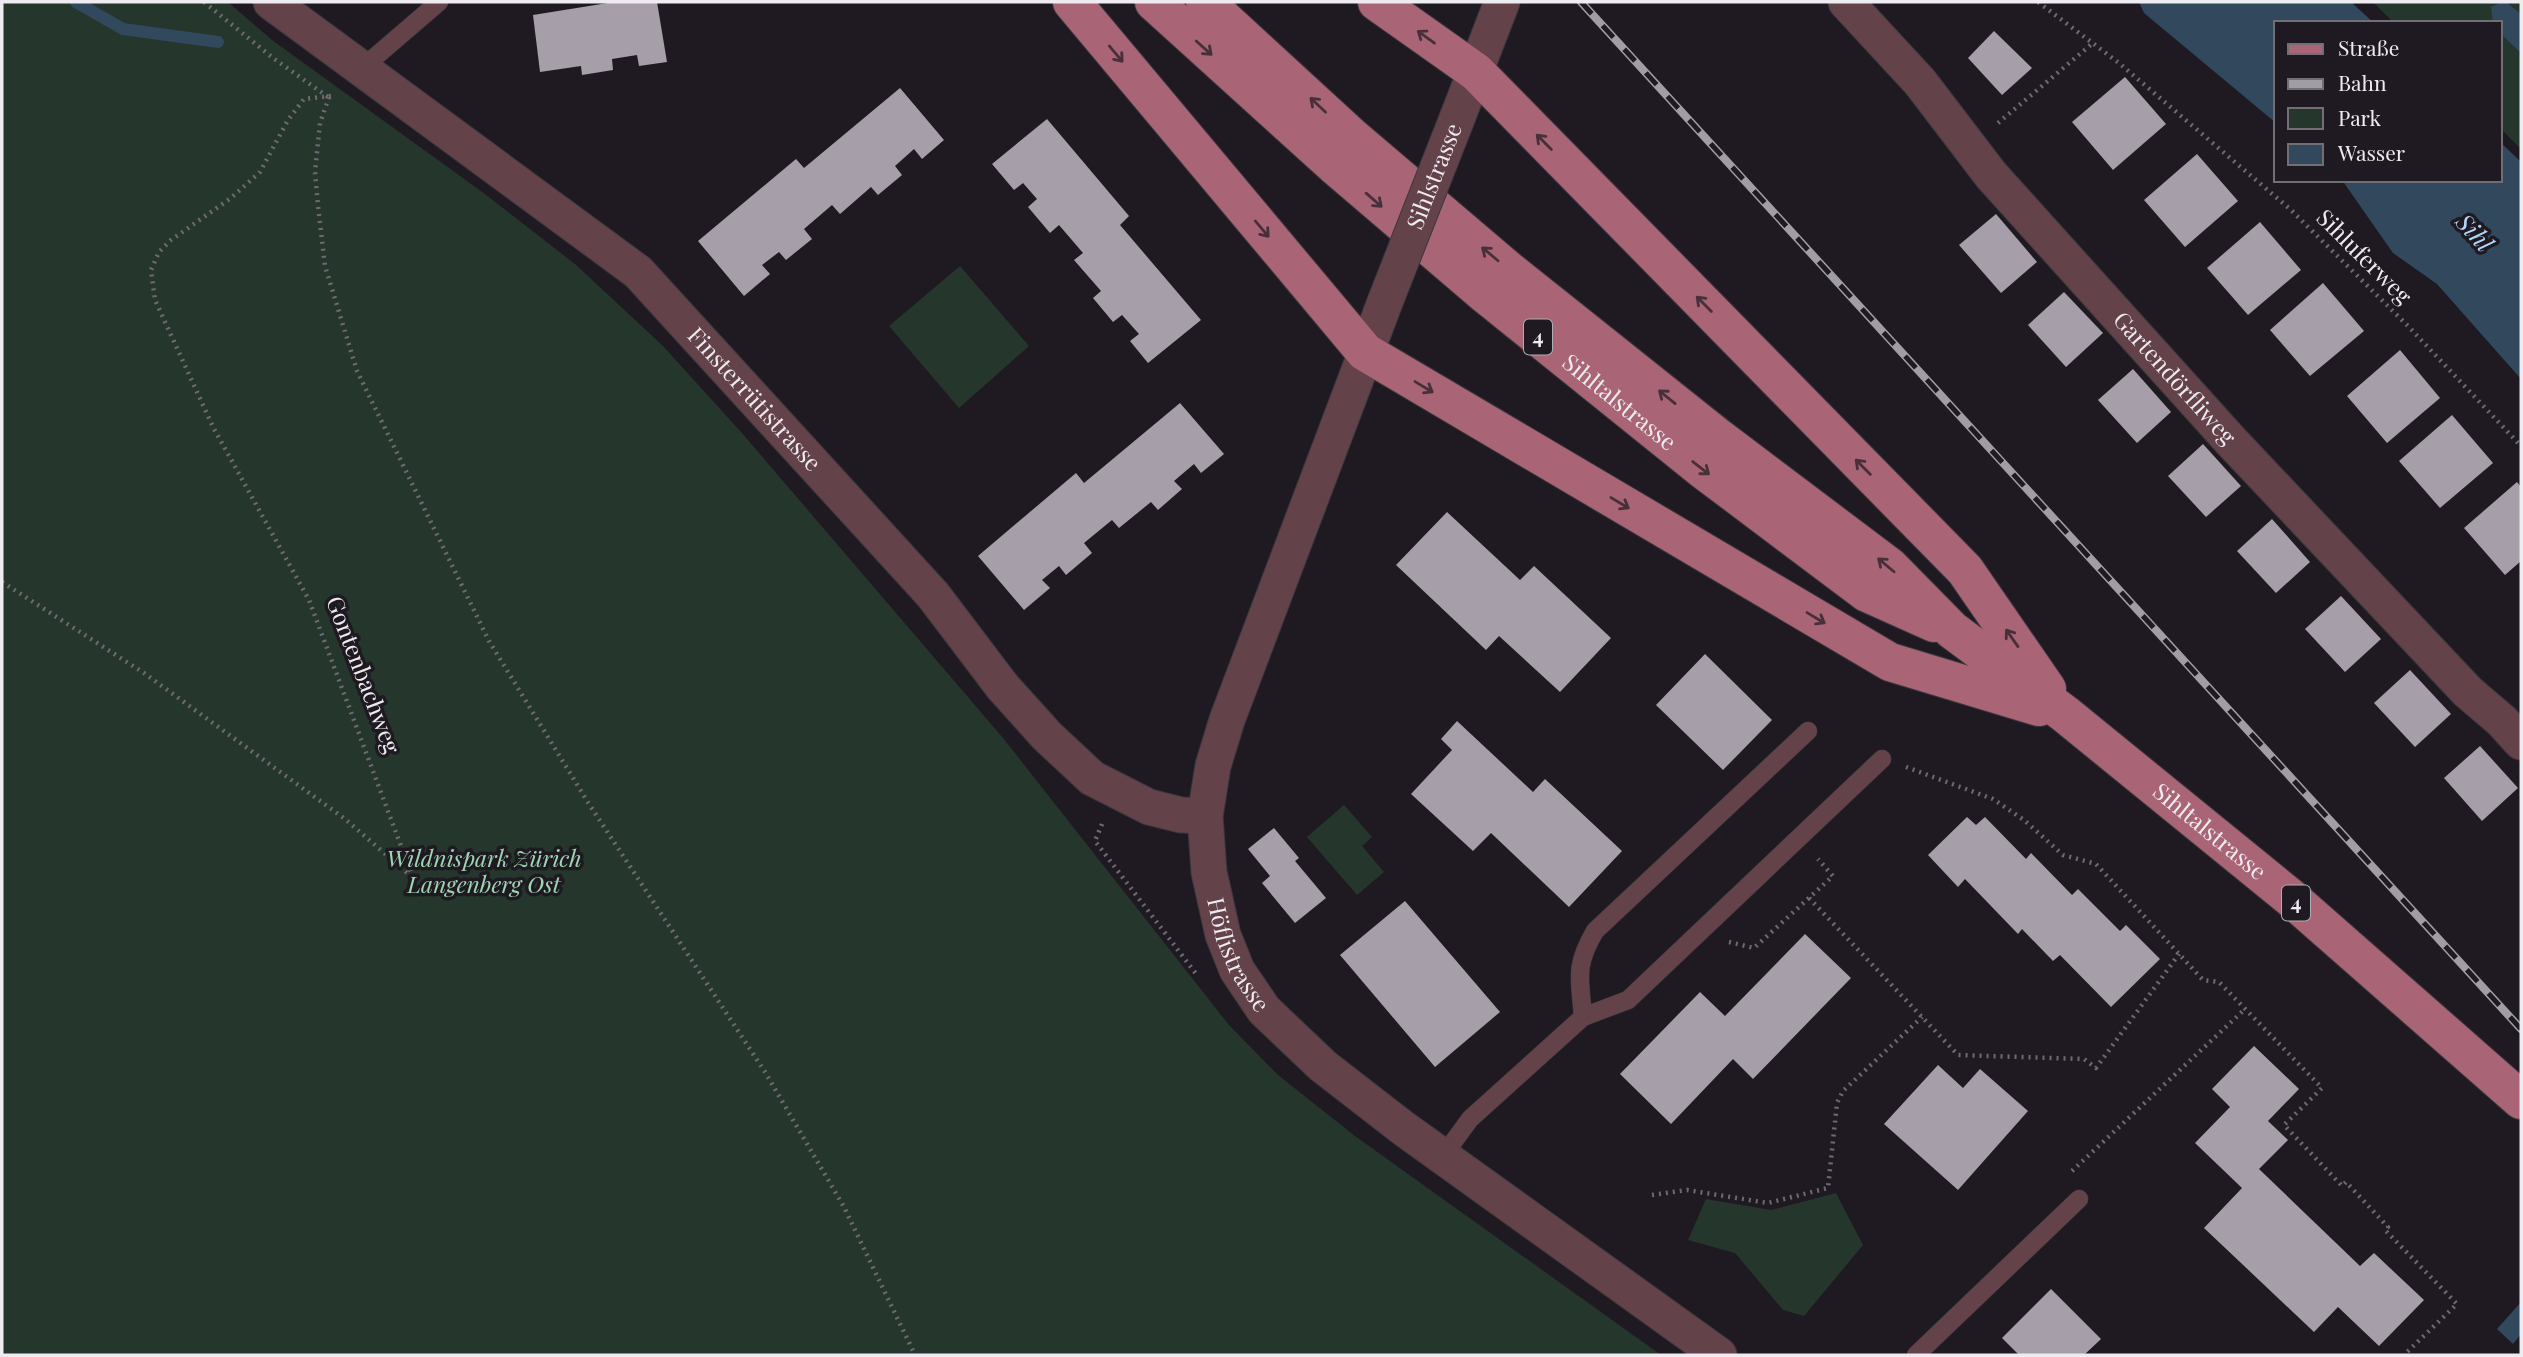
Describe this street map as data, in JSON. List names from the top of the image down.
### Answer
{
  "streets": {
    "main road": ["4", "Sihltalstrasse"],
    "street": [
      "Sihlstrasse",
      "Gartendörfliweg",
      "Finsterrütistrasse",
      "Höflistrasse"
    ],
    "path": ["Sihluferweg", "Gontenbachweg"]
  },
  "crossings": [
    ["Sihlstrasse", "Höflistrasse"],
    ["Finsterrütistrasse", "Höflistrasse"]
  ],
  "water": ["Sihl"],
  "parks": ["Wildnispark Zürich Langenberg Ost"],
  "legend": [
    "Straße",
    "Bahn",
    "Park",
    "Wasser"
  ]
}
